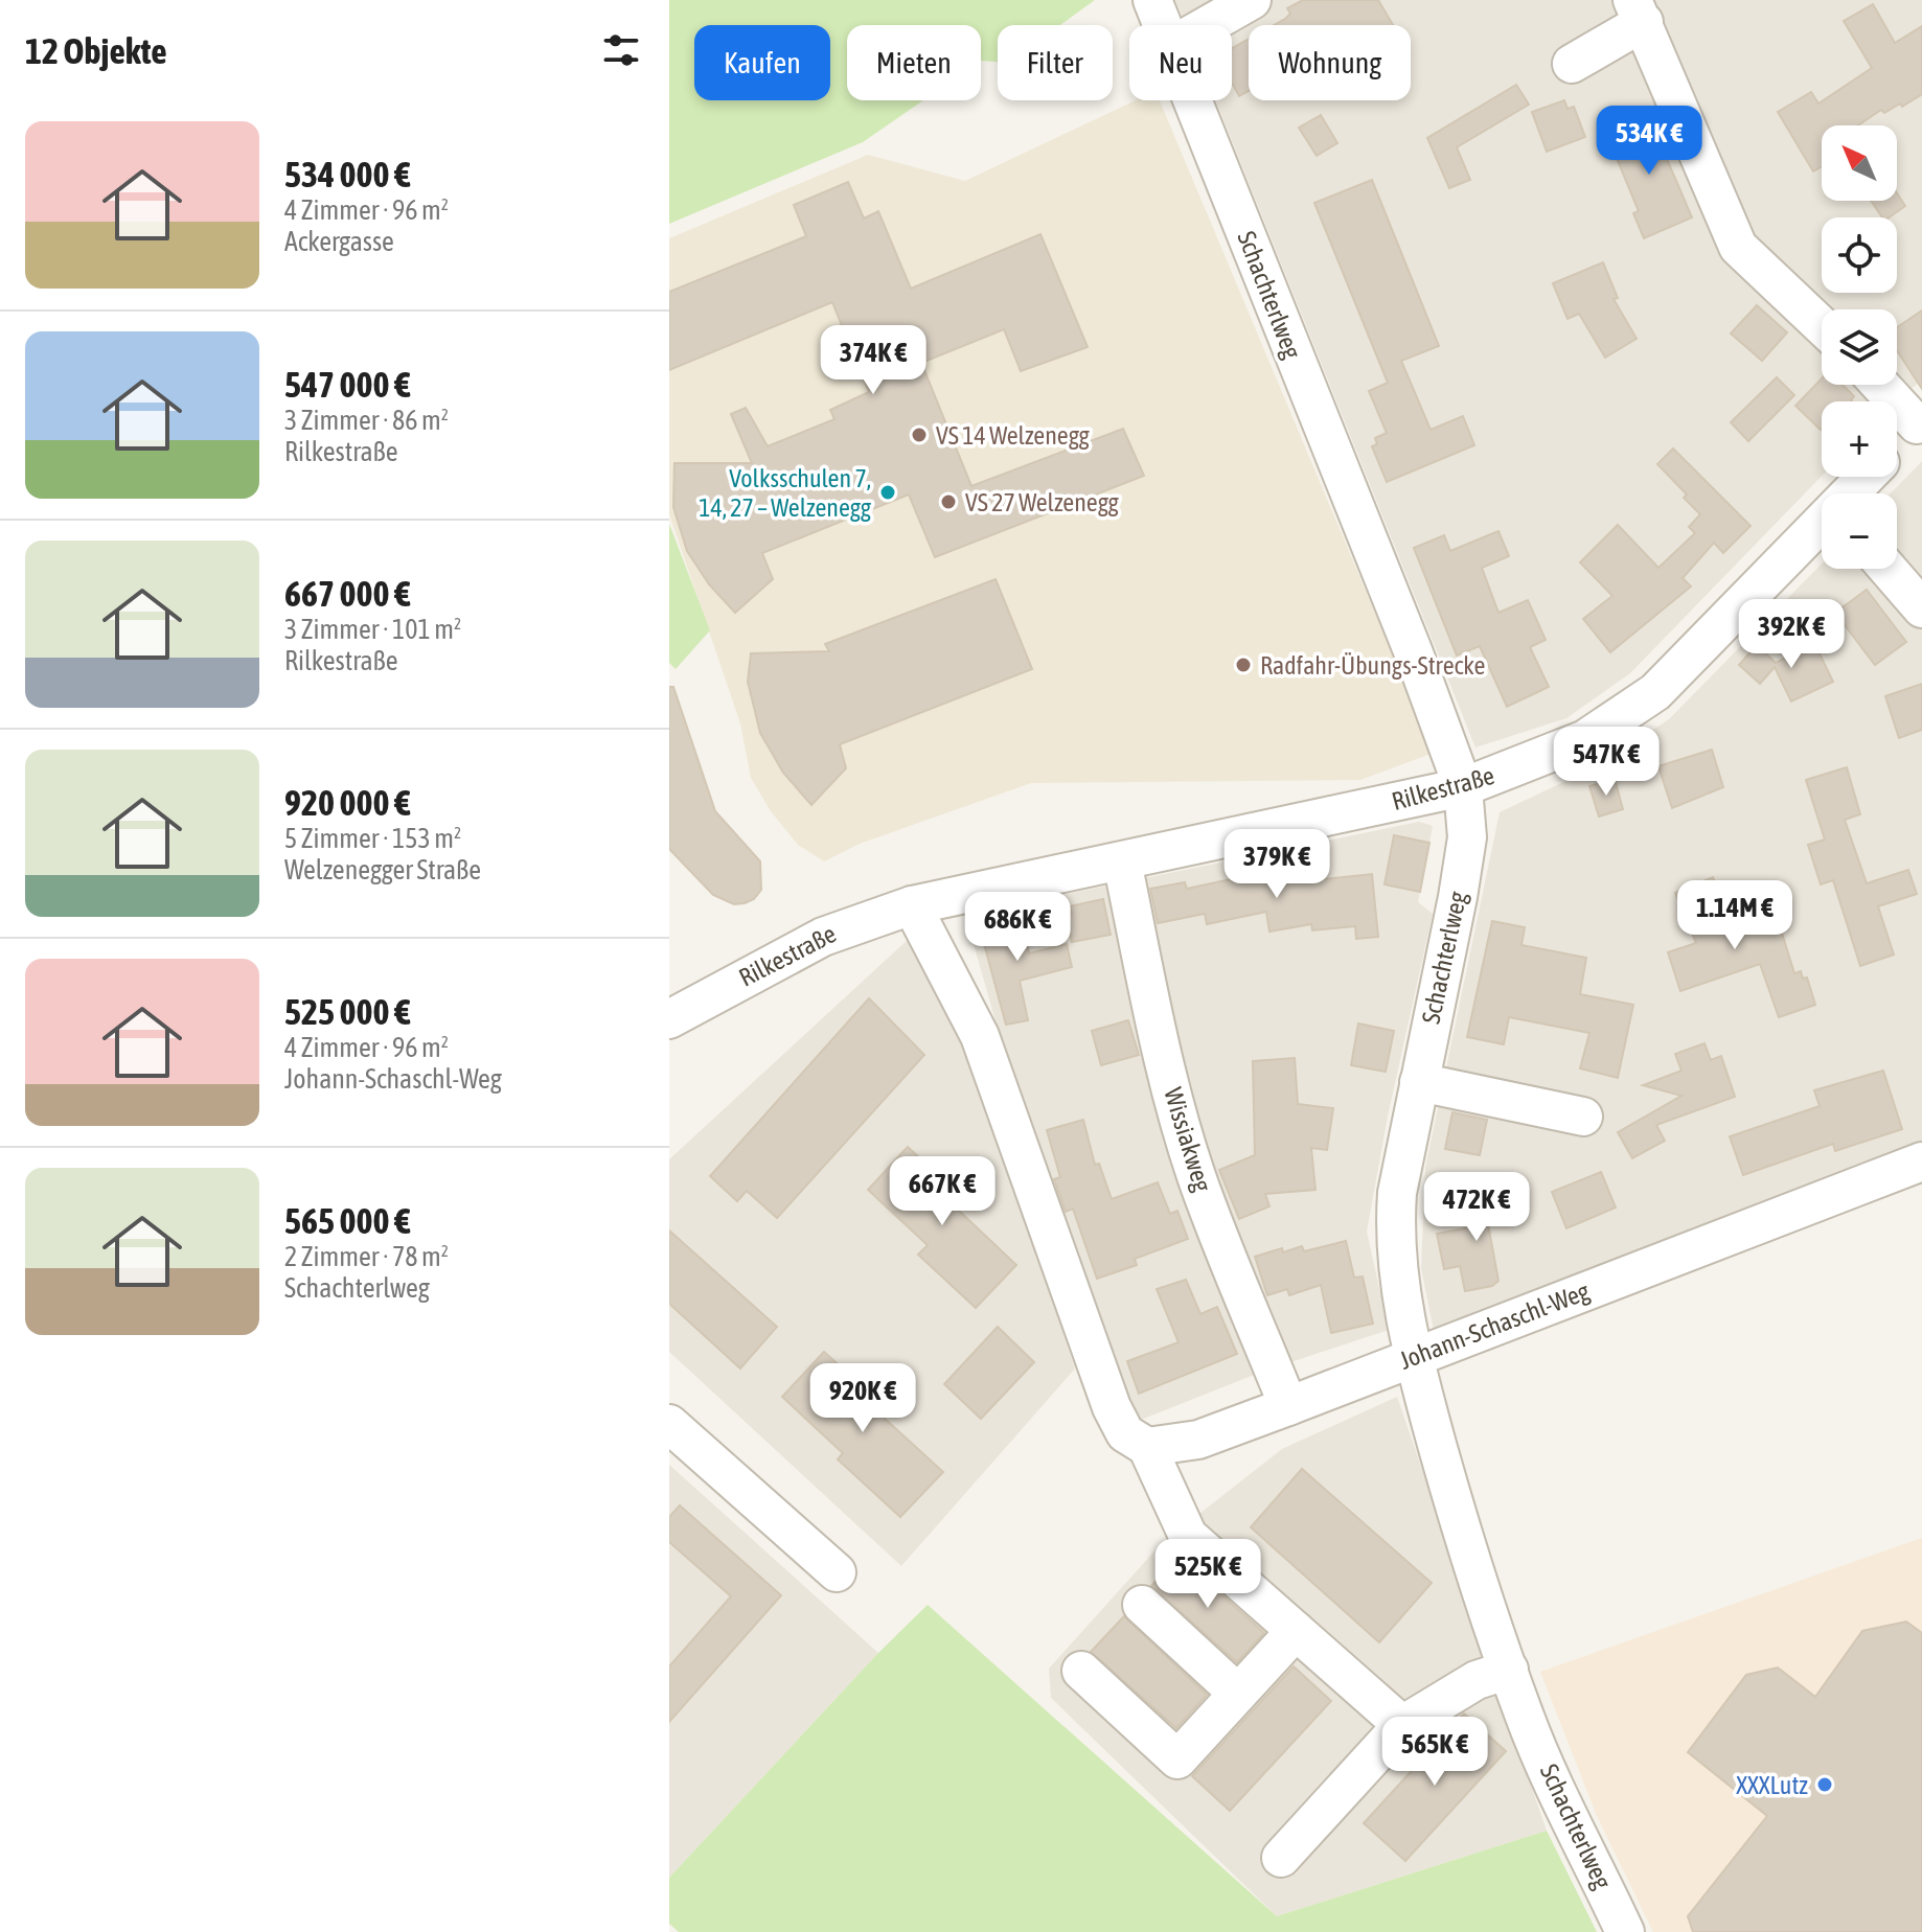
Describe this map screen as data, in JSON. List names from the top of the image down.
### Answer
{
  "streets": {
    "street": [
      "Schachterlweg",
      "Rilkestraße",
      "Wissiakweg",
      "Johann-Schaschl-Weg"
    ]
  },
  "crossings": [
    ["Schachterlweg", "Rilkestraße"],
    ["Schachterlweg", "Johann-Schaschl-Weg"],
    ["Rilkestraße", "Wissiakweg"],
    ["Wissiakweg", "Johann-Schaschl-Weg"]
  ],
  "places": [
    "VS 14 Welzenegg",
    "Volksschulen 7, 14, 27 – Welzenegg",
    "VS 27 Welzenegg",
    "Radfahr-Übungs-Strecke",
    "XXXLutz"
  ],
  "north": "top left",
  "page": {
    "heading": "12 Objekte",
    "chip": [
      "Kaufen",
      "Mieten",
      "Filter",
      "Neu",
      "Wohnung"
    ],
    "list": [
      {
        "name": "534 000 €",
        "note": "4 Zimmer · 96 m² · Ackergasse"
      },
      {
        "name": "547 000 €",
        "note": "3 Zimmer · 86 m² · Rilkestraße"
      },
      {
        "name": "667 000 €",
        "note": "3 Zimmer · 101 m² · Rilkestraße"
      },
      {
        "name": "920 000 €",
        "note": "5 Zimmer · 153 m² · Welzenegger Straße"
      },
      {
        "name": "525 000 €",
        "note": "4 Zimmer · 96 m² · Johann-Schaschl-Weg"
      },
      {
        "name": "565 000 €",
        "note": "2 Zimmer · 78 m² · Schachterlweg"
      }
    ],
    "price": [
      "534K €",
      "374K €",
      "392K €",
      "547K €",
      "379K €",
      "1.14M €",
      "686K €",
      "667K €",
      "472K €",
      "920K €",
      "525K €",
      "565K €"
    ],
    "map_buttons": ["+", "−"]
  }
}
